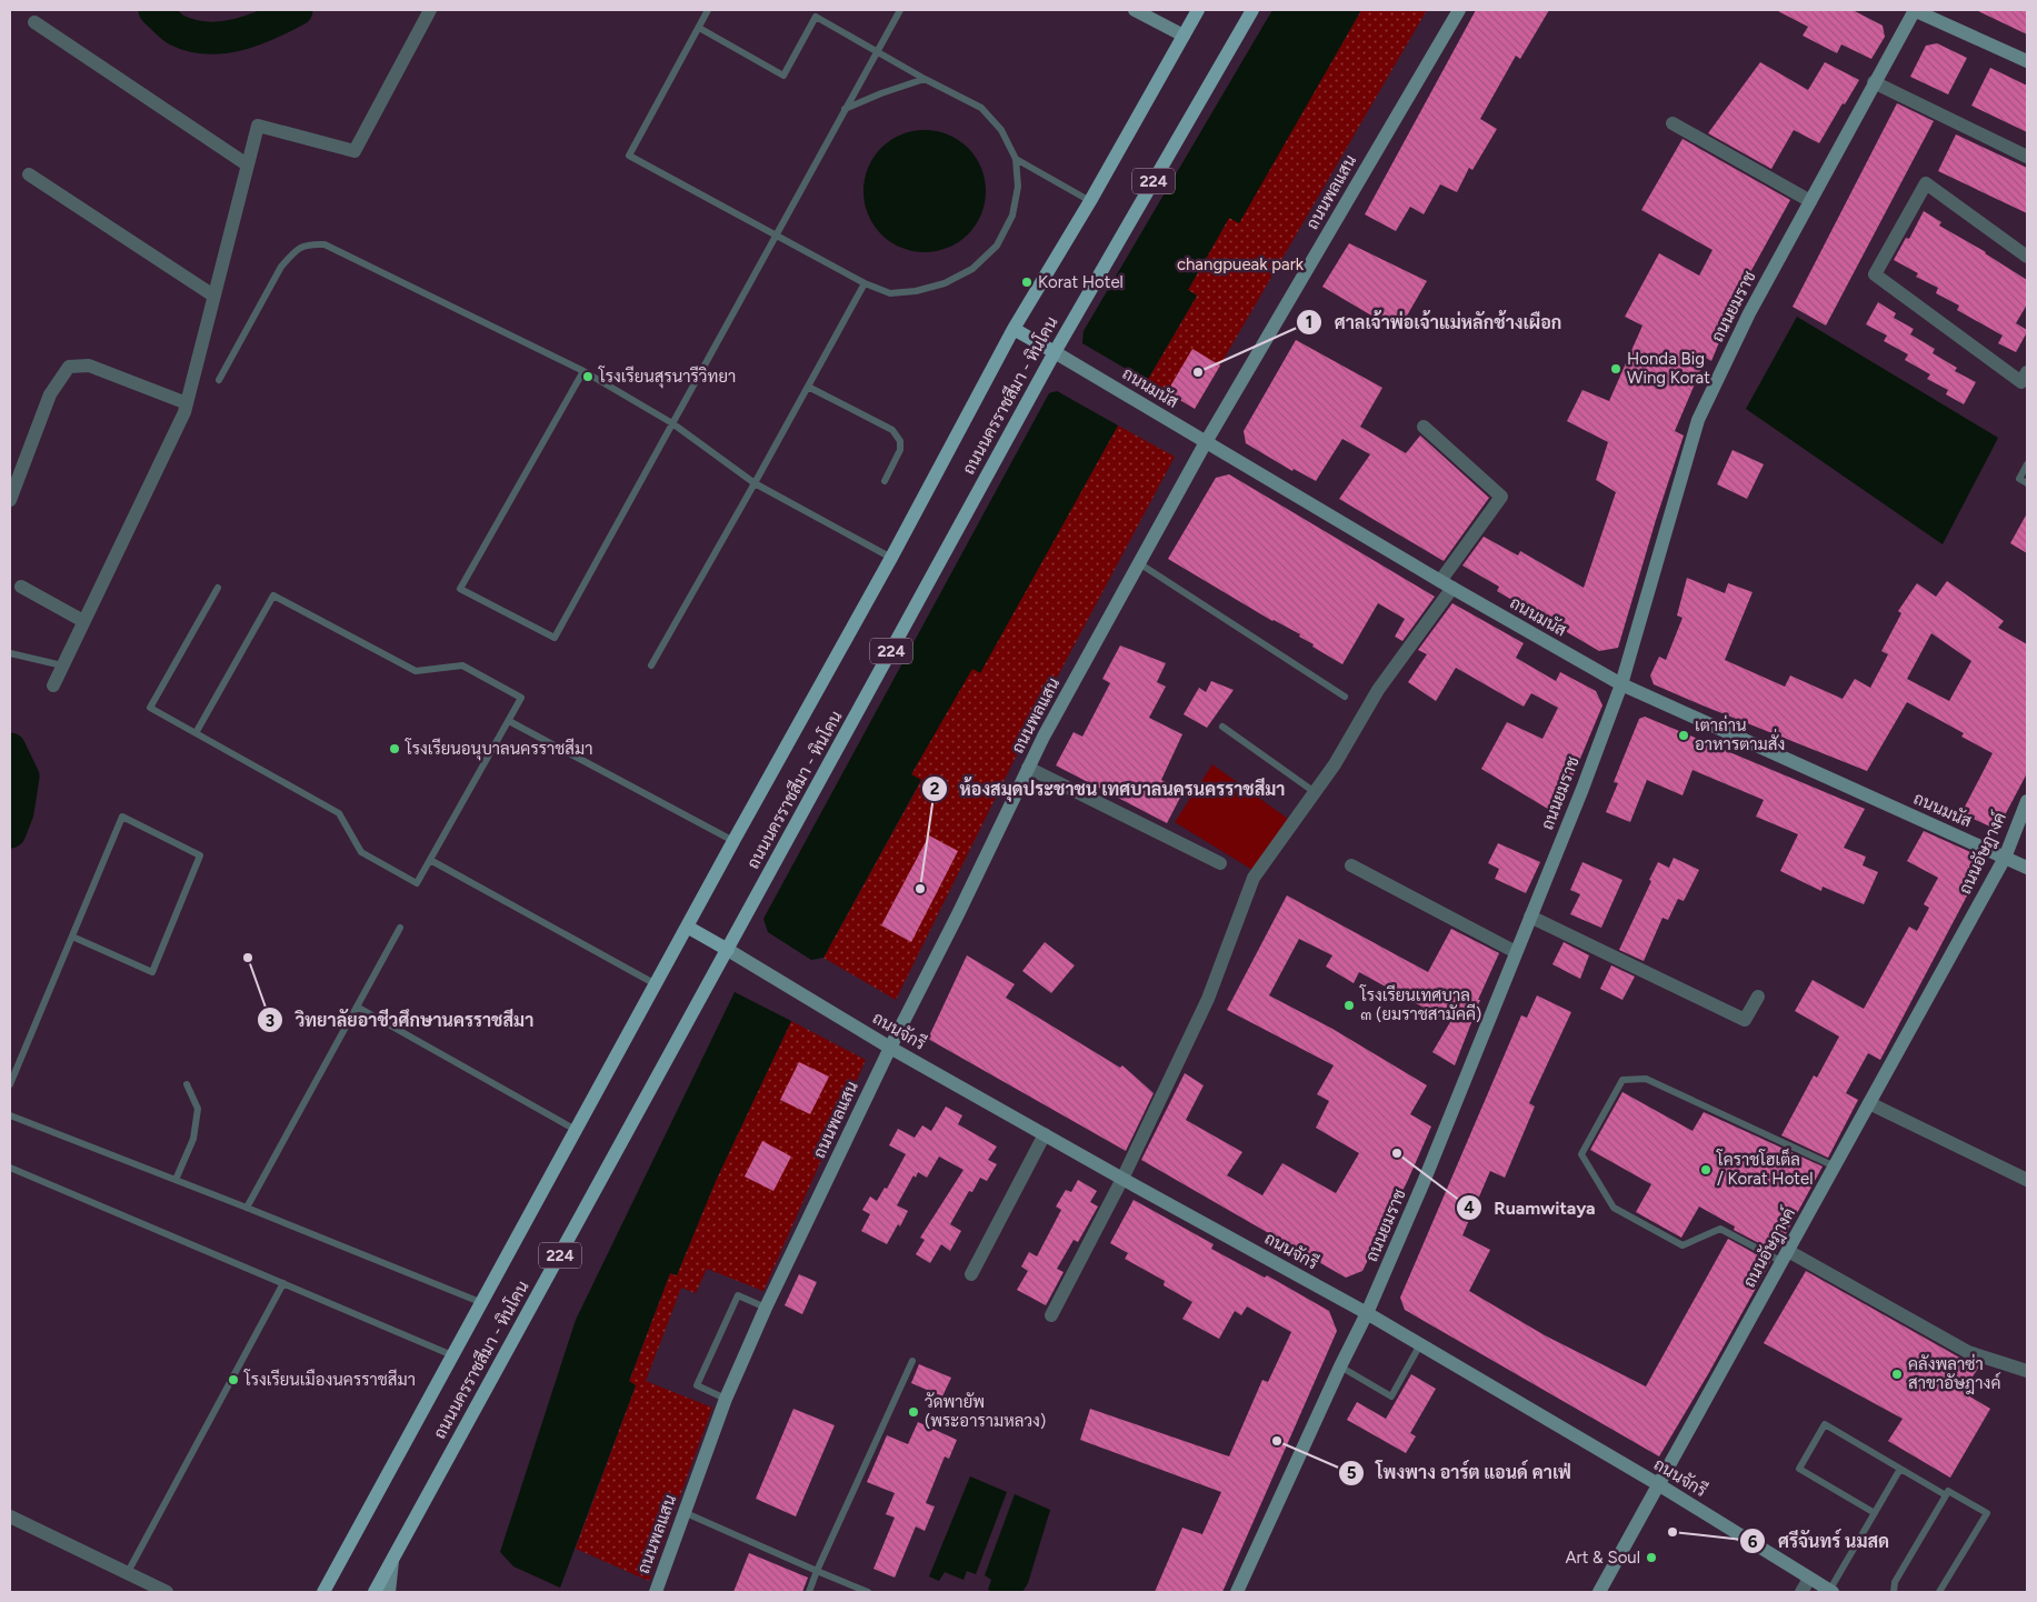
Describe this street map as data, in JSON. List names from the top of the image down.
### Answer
{
  "streets": {
    "main road": ["224", "ถนนนครราชสีมา - หินโคน"],
    "street": [
      "ถนนพลแสน",
      "ถนนยมราช",
      "ถนนมนัส",
      "ถนนอัษฎางค์",
      "ถนนจักรี"
    ]
  },
  "crossings": [
    ["ถนนพลแสน", "ถนนมนัส"],
    ["ถนนพลแสน", "ถนนจักรี"],
    ["ถนนยมราช", "ถนนมนัส"],
    ["ถนนยมราช", "ถนนจักรี"],
    ["ถนนมนัส", "ถนนนครราชสีมา - หินโคน"],
    ["ถนนมนัส", "ถนนอัษฎางค์"],
    ["ถนนนครราชสีมา - หินโคน", "ถนนจักรี"],
    ["ถนนอัษฎางค์", "ถนนจักรี"]
  ],
  "parks": ["changpueak park"],
  "places": [
    "Korat Hotel",
    "Honda Big Wing Korat",
    "ศาลเจ้าพ่อเจ้าแม่หลักช้างเผือก",
    "โรงเรียนสุรนารีวิทยา",
    "เตาถ่าน อาหารตามสั่ง",
    "โรงเรียนอนุบาลนครราชสีมา",
    "ห้องสมุดประชาชน เทศบาลนครนครราชสีมา",
    "วิทยาลัยอาชีวศึกษานครราชสีมา",
    "โรงเรียนเทศบาล ๓ (ยมราชสามัคคี)",
    "Ruamwitaya",
    "โคราชโฮเต็ล / Korat Hotel",
    "คลังพลาซ่า สาขาอัษฎางค์",
    "โรงเรียนเมืองนครราชสีมา",
    "วัดพายัพ (พระอารามหลวง)",
    "โพงพาง อาร์ต แอนด์ คาเฟ่",
    "ศรีจันทร์ นมสด",
    "Art & Soul"
  ]
}
